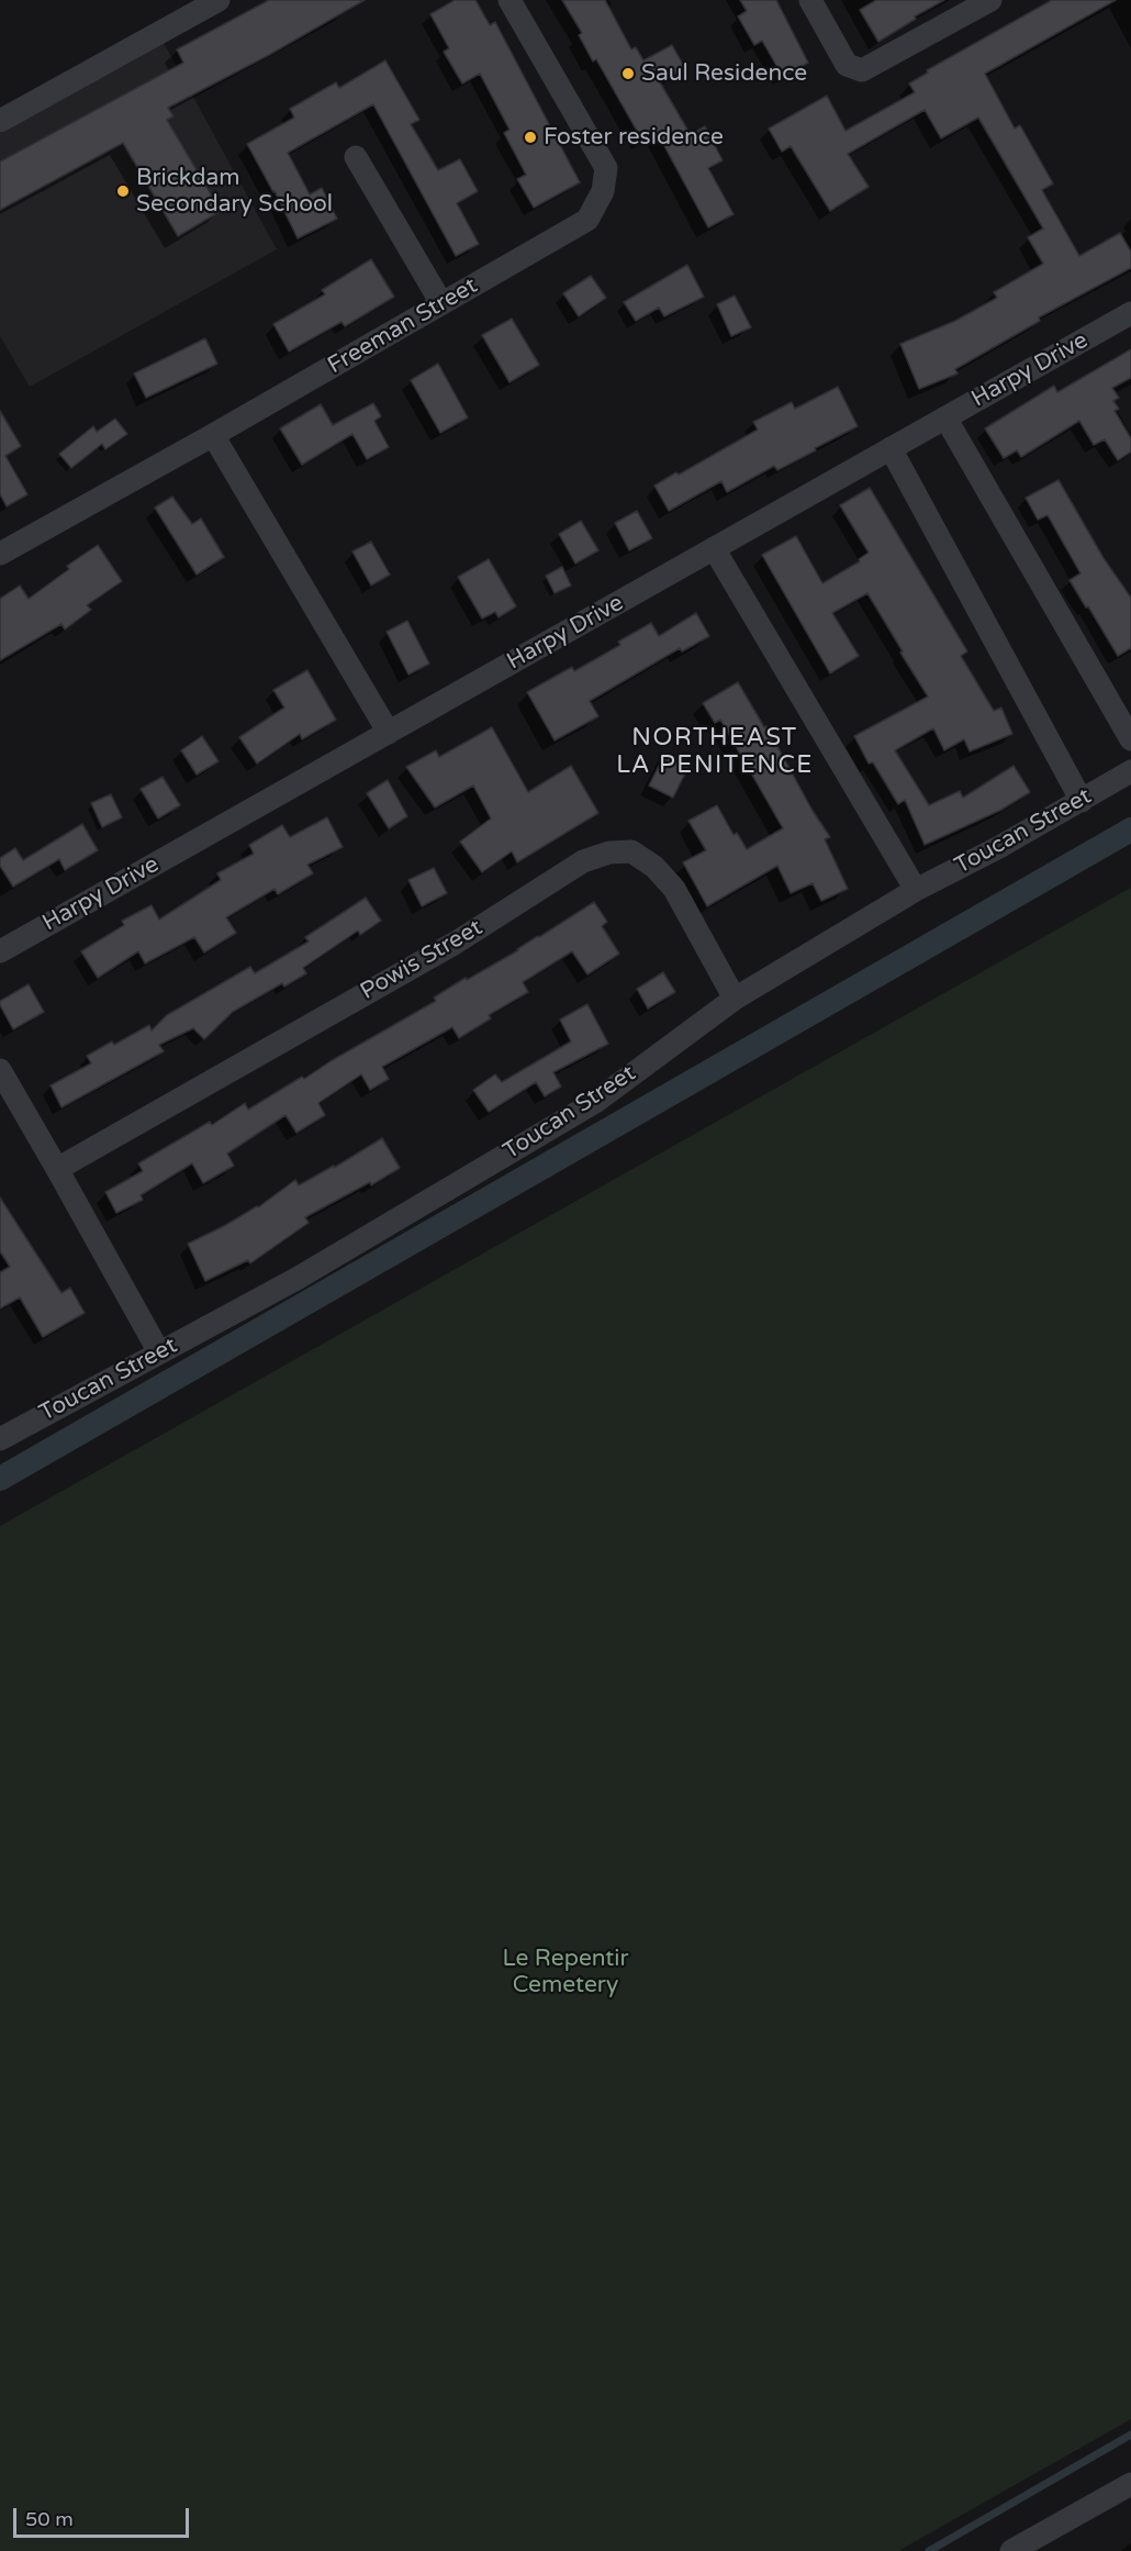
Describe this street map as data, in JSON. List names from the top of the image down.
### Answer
{
  "streets": {
    "street": [
      "Freeman Street",
      "Harpy Drive",
      "Toucan Street",
      "Powis Street"
    ]
  },
  "crossings": [
    ["Toucan Street", "Powis Street"]
  ],
  "districts": ["NORTHEAST LA PENITENCE"],
  "parks": ["Le Repentir Cemetery"],
  "places": ["Saul Residence", "Foster residence", "Brickdam Secondary School"],
  "scale_bar": "50 m"
}
